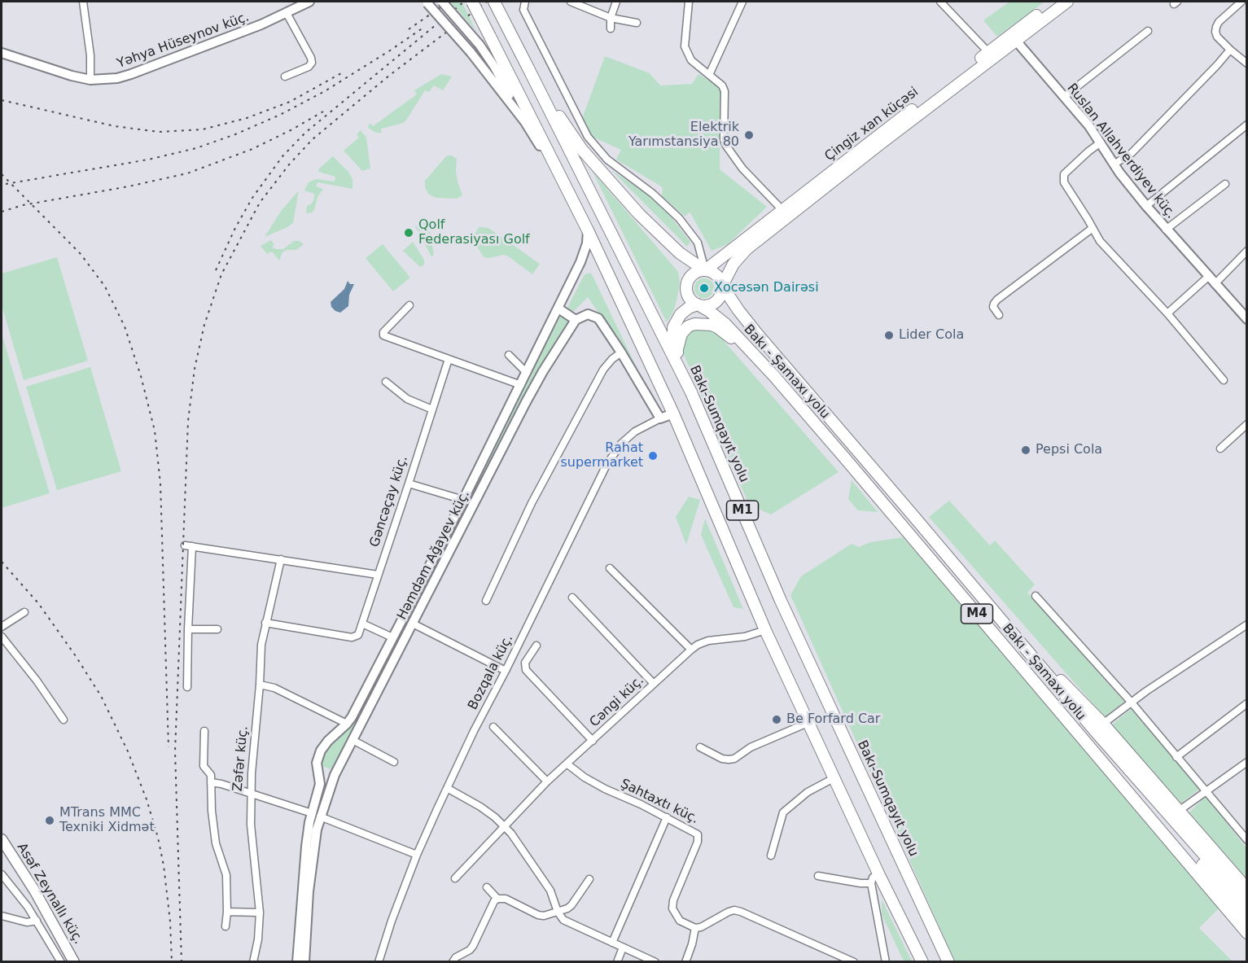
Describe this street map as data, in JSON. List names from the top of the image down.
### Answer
{
  "streets": {
    "main road": [
      "Çingiz xan küçəsi",
      "Bakı - Şamaxı yolu",
      "Bakı-Sumqayıt yolu",
      "M1",
      "M4",
      "Asəf Zeynallı küç."
    ],
    "street": [
      "Yəhya Hüseynov küç.",
      "Ruslan Allahverdiyev küç.",
      "Gəncəçay küç.",
      "Həmdəm Ağayev küç.",
      "Bozqala küç.",
      "Cəngi küç.",
      "Zəfər küç.",
      "Şahtaxtı küç."
    ]
  },
  "crossings": [
    ["Çingiz xan küçəsi", "Ruslan Allahverdiyev küç."],
    ["Çingiz xan küçəsi", "Bakı - Şamaxı yolu"],
    ["M1", "Cəngi küç."],
    ["Cəngi küç.", "Şahtaxtı küç."]
  ],
  "places": [
    "Elektrik Yarımstansiya 80",
    "Qolf Federasiyası Golf",
    "Xocəsən Dairəsi",
    "Lider Cola",
    "Pepsi Cola",
    "Rahat supermarket",
    "Be Forfard Car",
    "MTrans MMC Texniki Xidmət"
  ]
}
